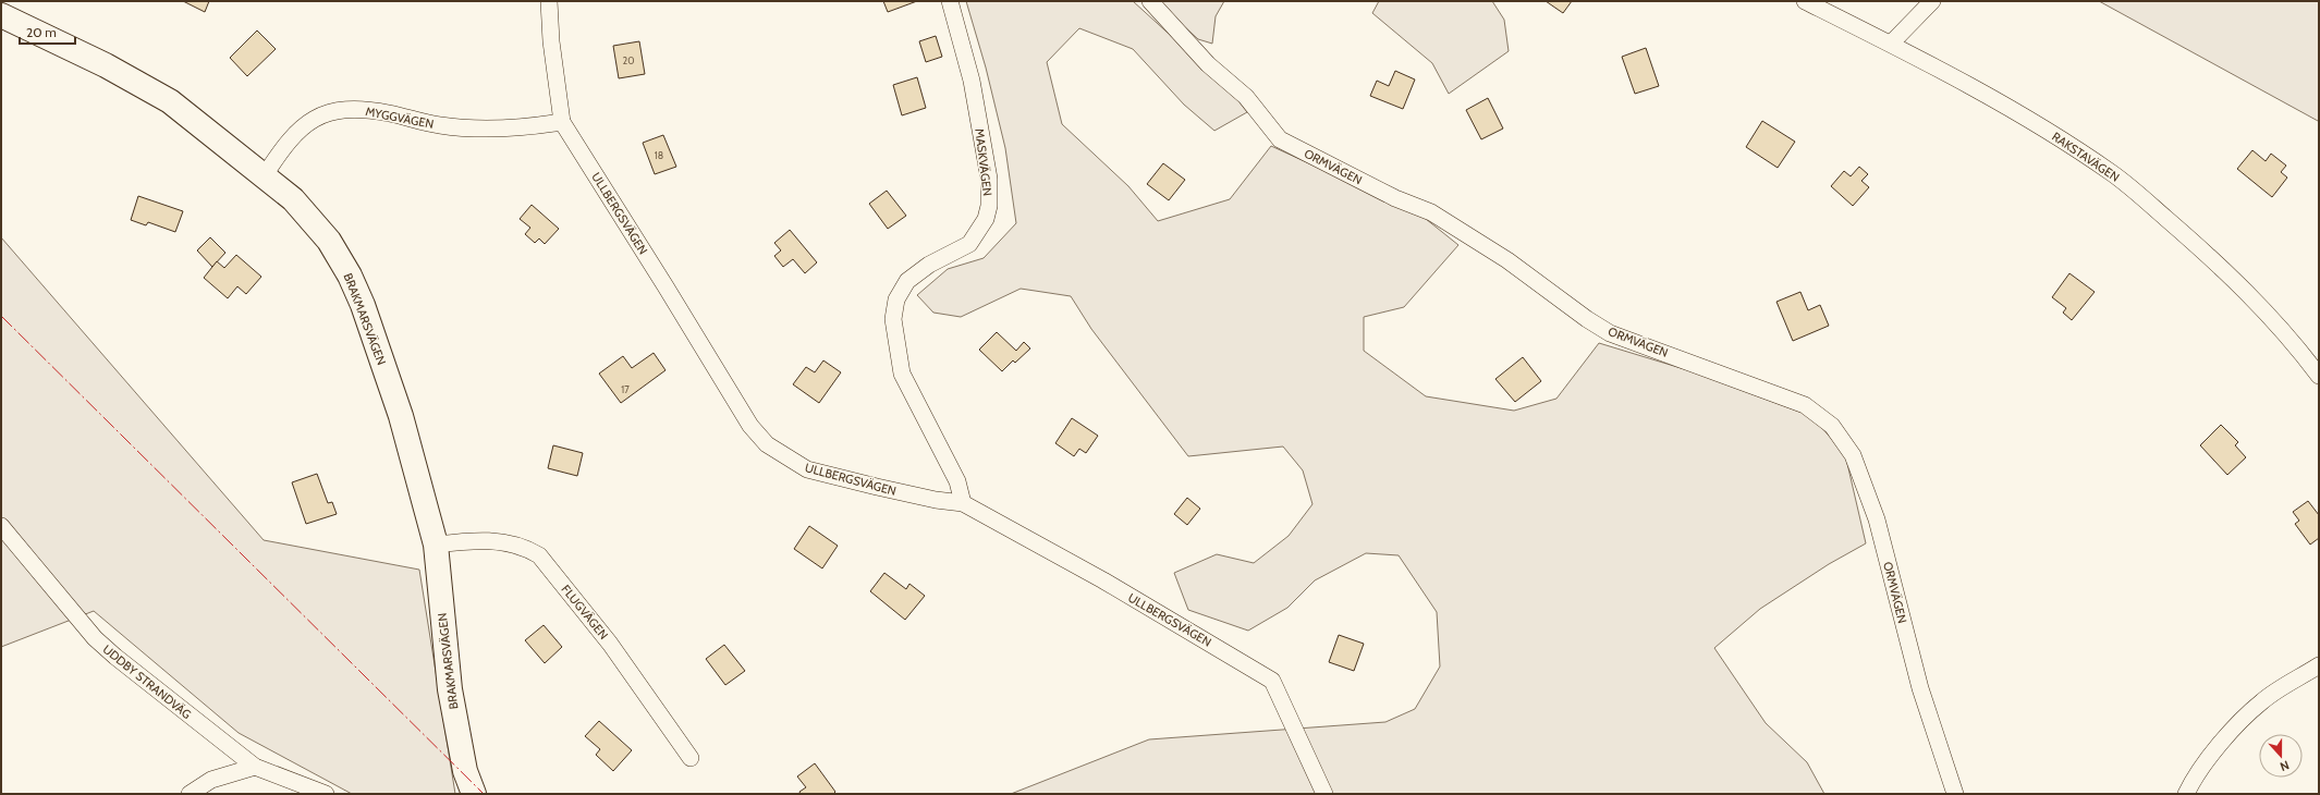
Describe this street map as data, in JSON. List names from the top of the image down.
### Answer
{
  "streets": {
    "street": [
      "MYGGVÄGEN",
      "RAKSTAVÄGEN",
      "MASKVÄGEN",
      "ORMVÄGEN",
      "ULLBERGSVÄGEN",
      "BRAKMARSVÄGEN",
      "FLUGVÄGEN",
      "UDDBY STRANDVÄG"
    ]
  },
  "crossings": [
    ["MYGGVÄGEN", "ULLBERGSVÄGEN"],
    ["MYGGVÄGEN", "BRAKMARSVÄGEN"],
    ["MASKVÄGEN", "ULLBERGSVÄGEN"],
    ["BRAKMARSVÄGEN", "FLUGVÄGEN"]
  ],
  "house_numbers": ["20", "18", "17"],
  "scale_bar": "20 m",
  "north": "bottom"
}
